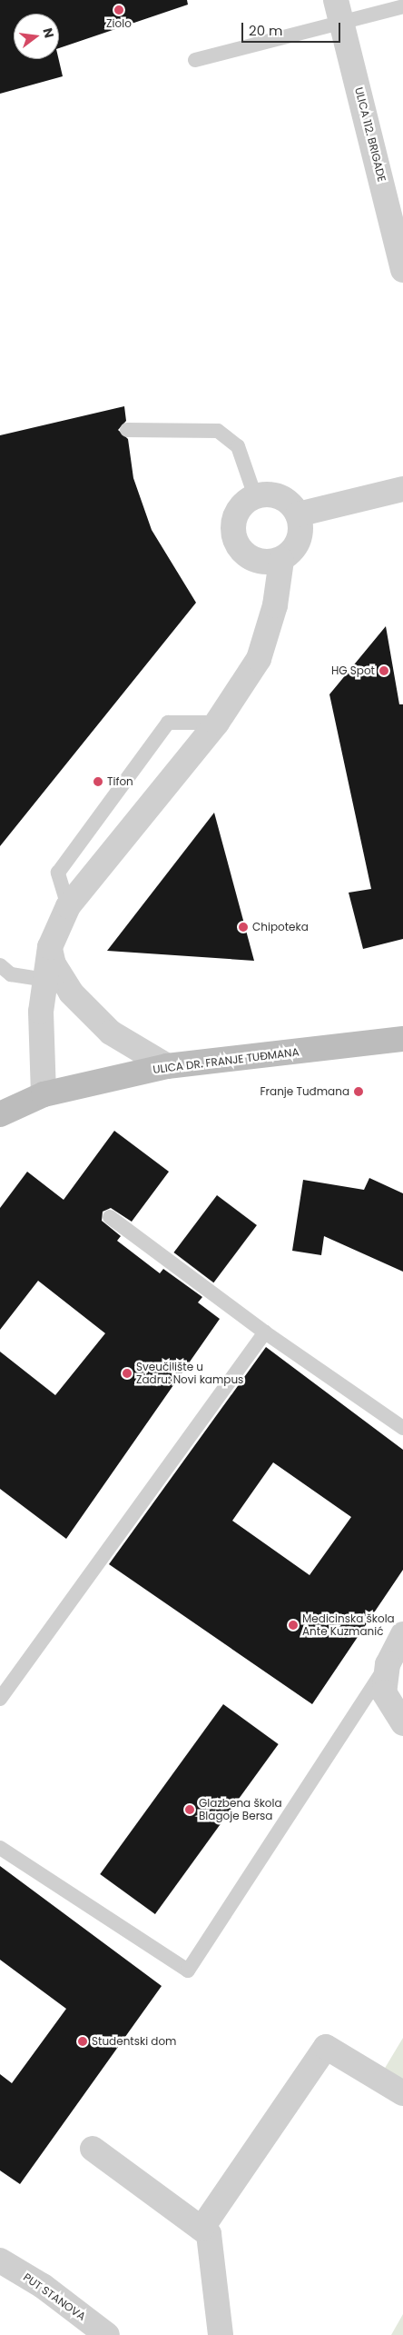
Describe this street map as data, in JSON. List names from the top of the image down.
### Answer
{
  "streets": {
    "main road": ["ULICA DR. FRANJE TUĐMANA"],
    "street": ["ULICA 112. BRIGADE", "PUT STANOVA"]
  },
  "places": [
    "Ziolo",
    "HG Spot",
    "Tifon",
    "Chipoteka",
    "Franje Tuđmana",
    "Sveučilište u Zadru: Novi kampus",
    "Medicinska škola Ante Kuzmanić",
    "Glazbena škola Blagoje Bersa",
    "Studentski dom"
  ],
  "scale_bar": "20 m",
  "north": "right"
}
